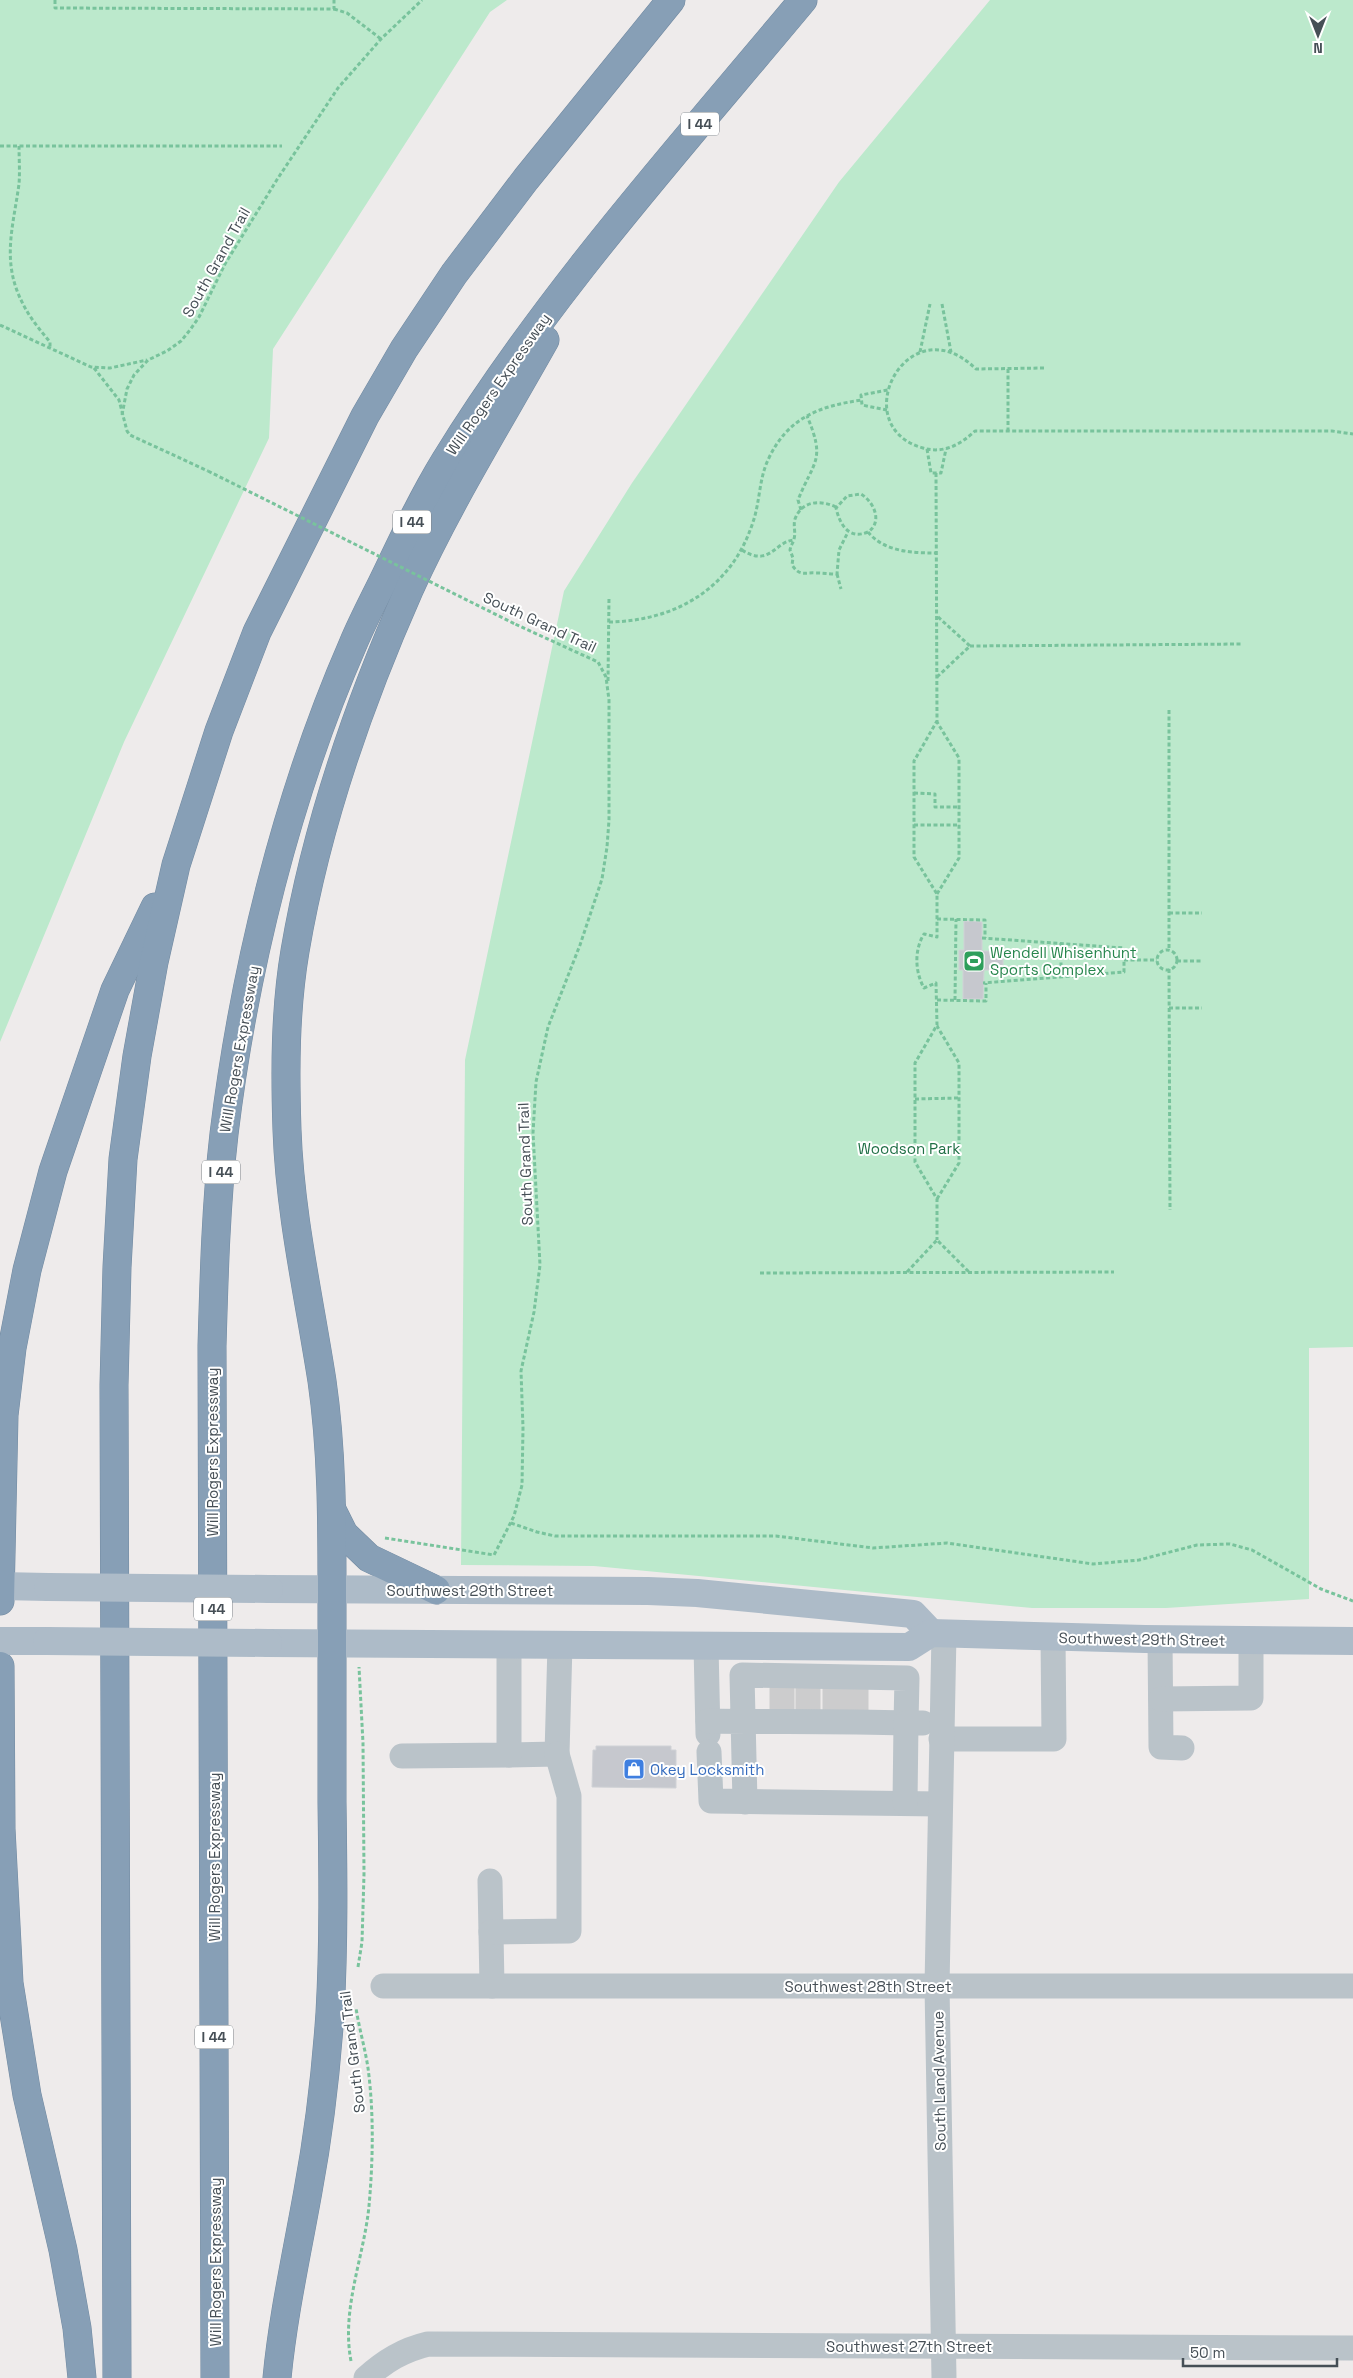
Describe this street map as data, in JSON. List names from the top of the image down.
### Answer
{
  "streets": {
    "highway": ["I 44", "Will Rogers Expressway"],
    "main road": ["Southwest 29th Street"],
    "street": ["Southwest 28th Street", "South Land Avenue", "Southwest 27th Street"],
    "path": ["South Grand Trail"]
  },
  "crossings": [
    ["South Grand Trail", "Southwest 27th Street"],
    ["Southwest 29th Street", "South Land Avenue"],
    ["Southwest 28th Street", "South Land Avenue"],
    ["South Land Avenue", "Southwest 27th Street"]
  ],
  "parks": ["Woodson Park"],
  "places": {
    "sports": ["Wendell Whisenhunt Sports Complex"],
    "shop": ["Okey Locksmith"]
  },
  "scale_bar": "50 m",
  "north": "bottom"
}
